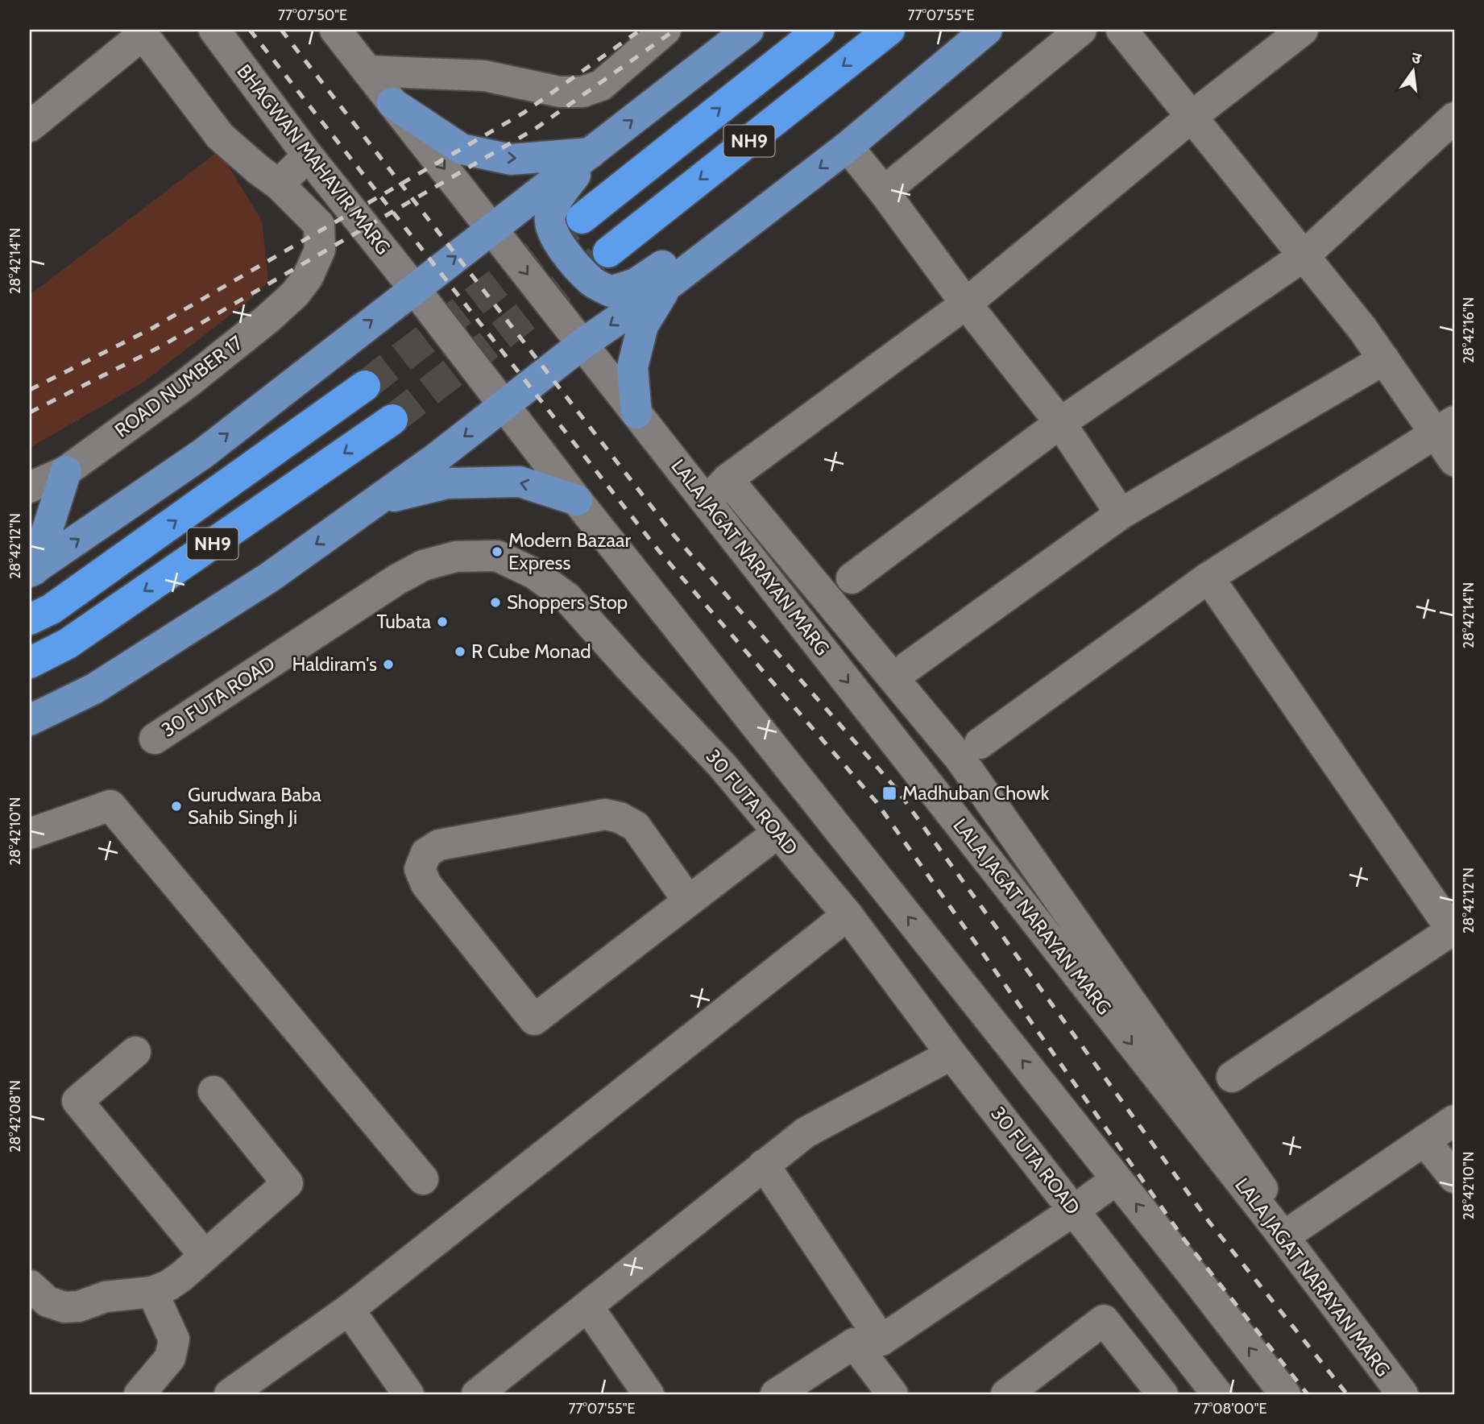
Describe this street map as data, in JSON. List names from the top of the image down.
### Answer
{
  "streets": {
    "highway": ["NH9"],
    "street": [
      "BHAGWAN MAHAVIR MARG",
      "ROAD NUMBER 17",
      "LALA JAGAT NARAYAN MARG",
      "30 FUTA ROAD"
    ]
  },
  "places": {
    "other": [
      "Modern Bazaar Express",
      "Shoppers Stop",
      "Tubata",
      "R Cube Monad",
      "Haldiram's",
      "Gurudwara Baba Sahib Singh Ji"
    ],
    "transit": ["Madhuban Chowk"]
  },
  "north": "top",
  "coordinates": [
    "77°07'50\"E",
    "77°07'55\"E",
    "28°42'14\"N",
    "28°42'16\"N",
    "28°42'12\"N",
    "28°42'10\"N",
    "28°42'08\"N",
    "77°08'00\"E"
  ]
}
